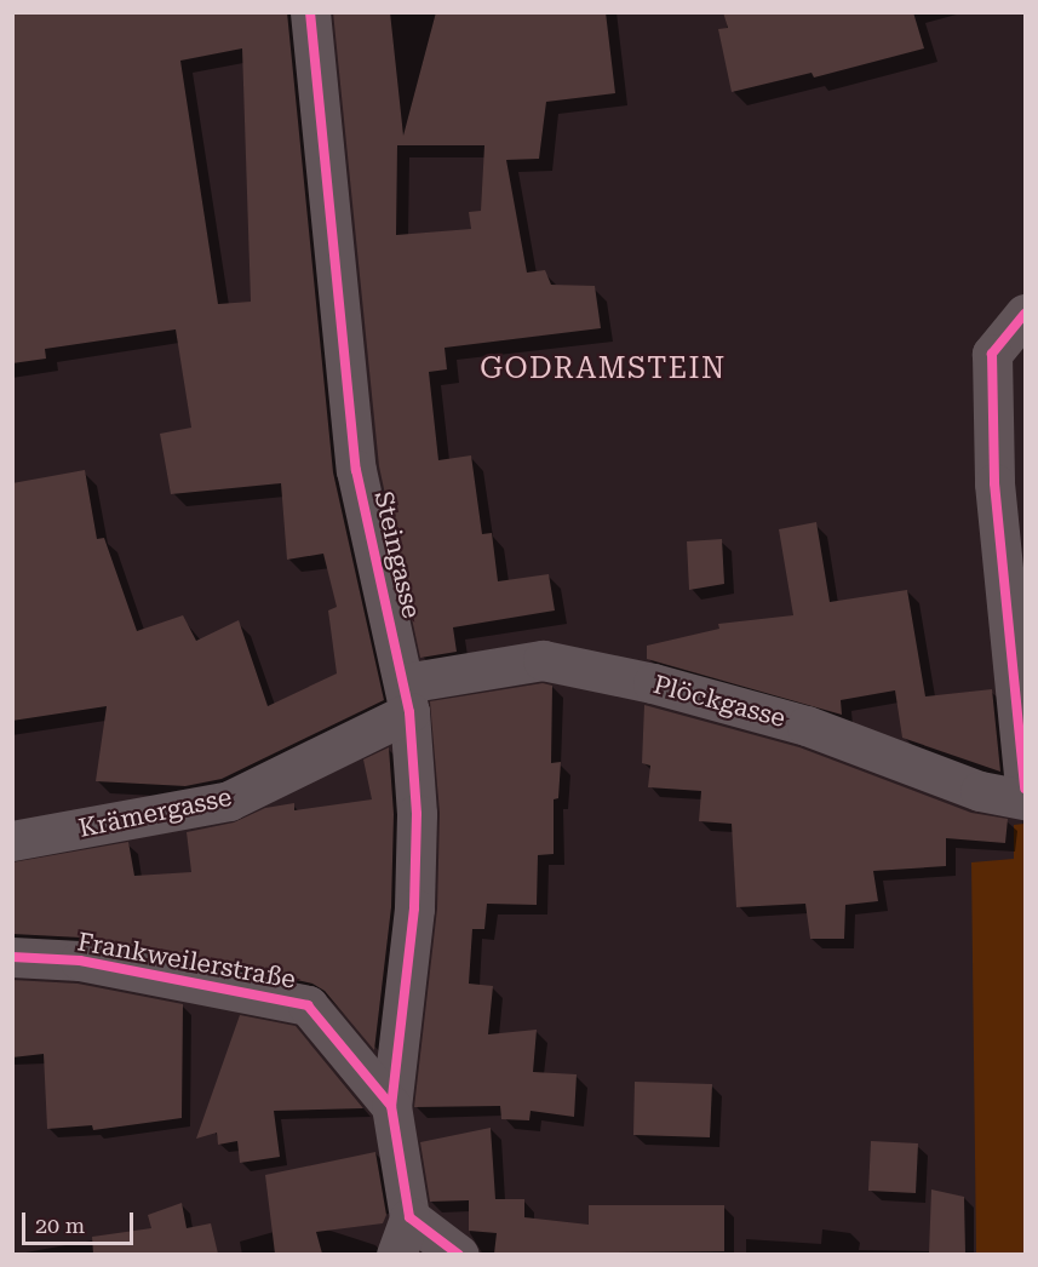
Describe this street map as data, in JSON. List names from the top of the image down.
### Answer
{
  "streets": {
    "street": [
      "Steingasse",
      "Plöckgasse",
      "Krämergasse",
      "Frankweilerstraße"
    ]
  },
  "crossings": [
    ["Steingasse", "Plöckgasse"],
    ["Steingasse", "Krämergasse"],
    ["Steingasse", "Frankweilerstraße"],
    ["Plöckgasse", "Krämergasse"]
  ],
  "districts": ["GODRAMSTEIN"],
  "scale_bar": "20 m"
}
